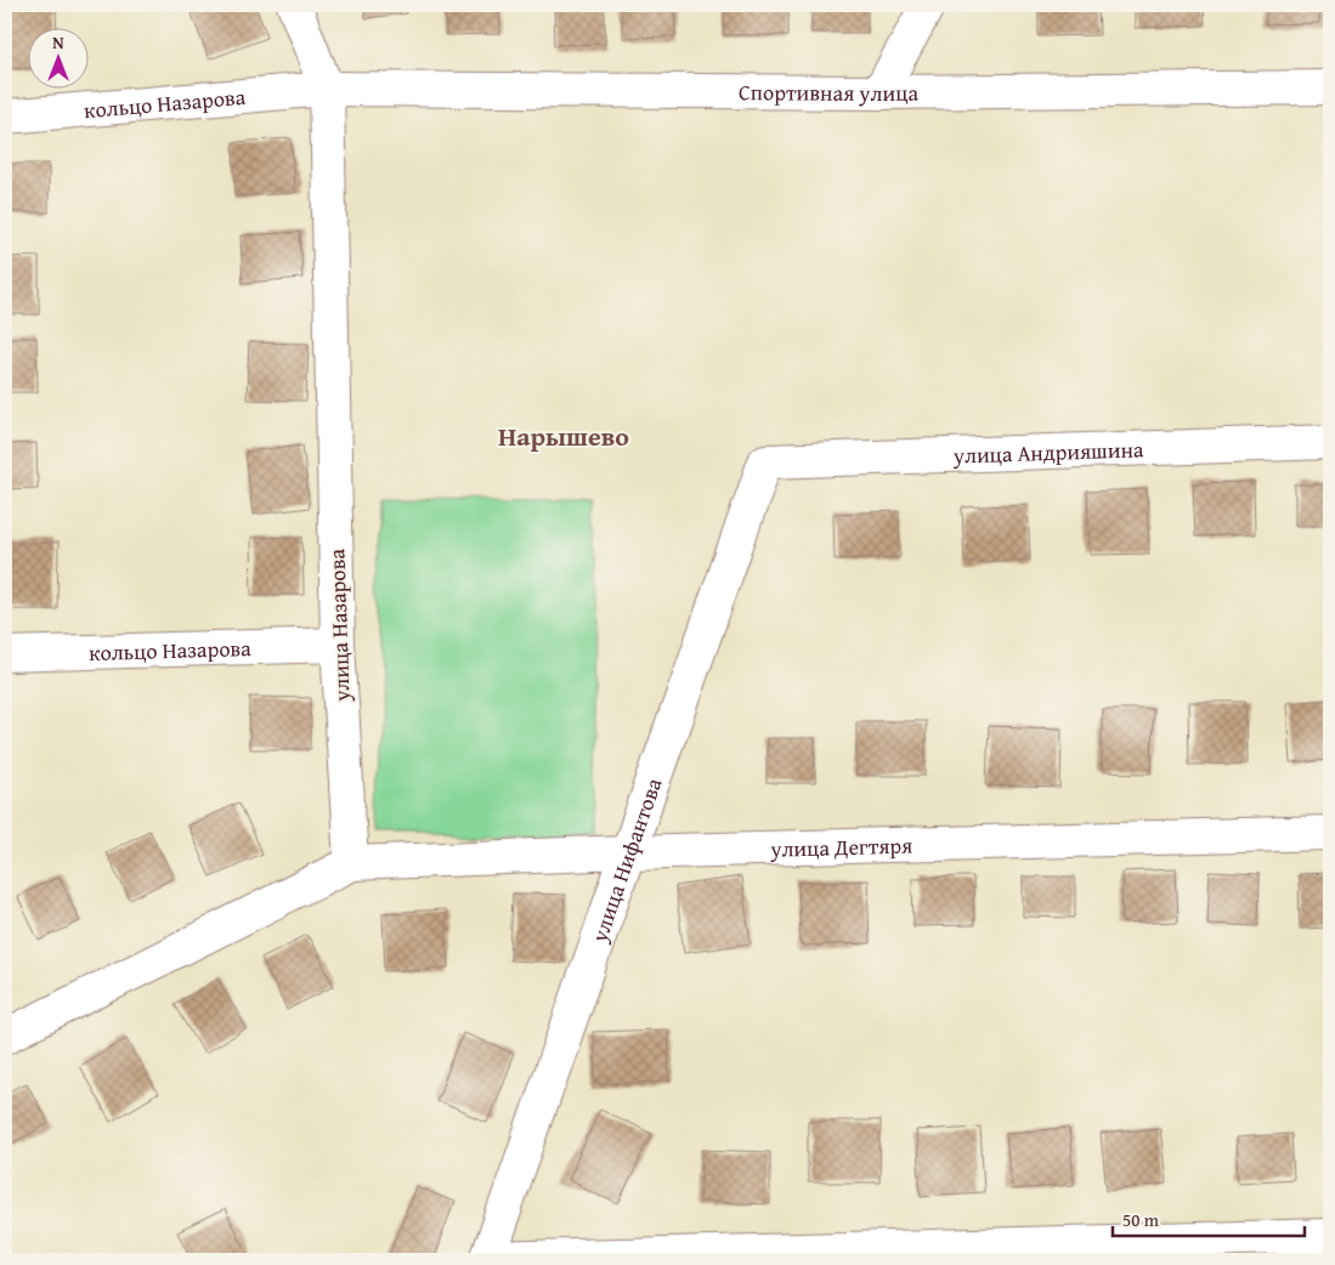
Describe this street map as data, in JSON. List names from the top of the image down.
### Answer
{
  "streets": {
    "street": [
      "Спортивная улица",
      "кольцо Назарова",
      "улица Андрияшина",
      "улица Назарова",
      "улица Дегтяря",
      "улица Нифантова"
    ]
  },
  "crossings": [
    ["Спортивная улица", "кольцо Назарова"],
    ["Спортивная улица", "улица Назарова"],
    ["кольцо Назарова", "улица Назарова"],
    ["улица Андрияшина", "улица Нифантова"],
    ["улица Назарова", "улица Дегтяря"],
    ["улица Дегтяря", "улица Нифантова"]
  ],
  "districts": ["Нарышево"],
  "scale_bar": "50 m",
  "north": "top"
}
